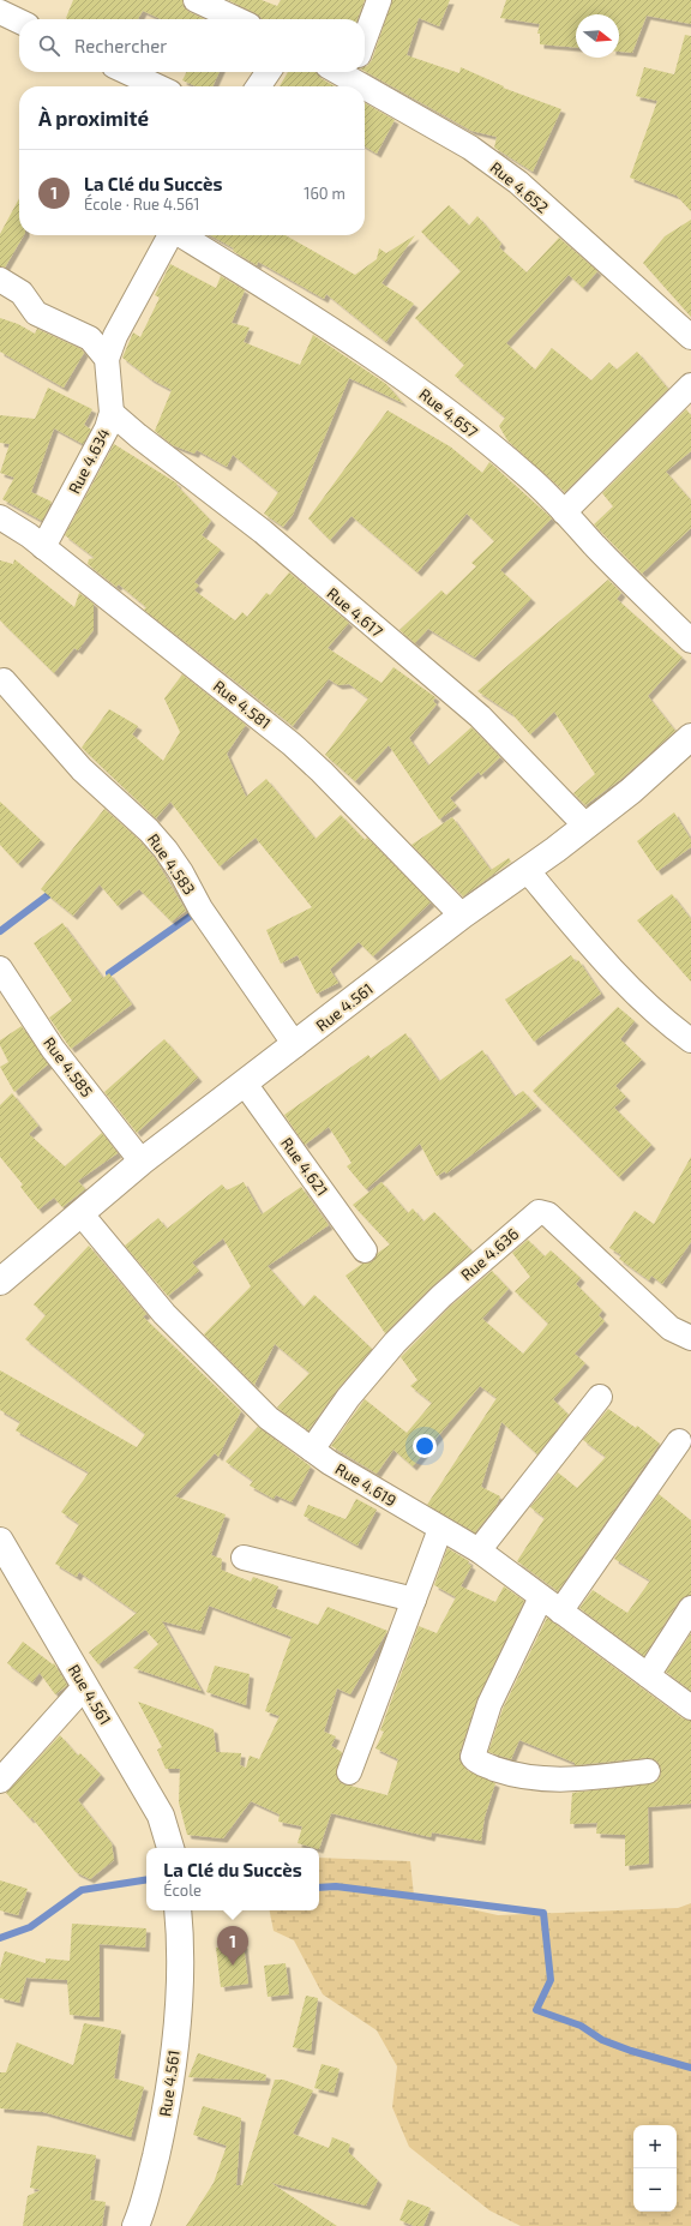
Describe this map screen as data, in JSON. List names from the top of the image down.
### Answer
{
  "streets": {
    "main road": ["Rue 4.561"],
    "street": [
      "Rue 4.652",
      "Rue 4.657",
      "Rue 4.634",
      "Rue 4.617",
      "Rue 4.581",
      "Rue 4.583",
      "Rue 4.585",
      "Rue 4.621",
      "Rue 4.636",
      "Rue 4.619"
    ]
  },
  "crossings": [
    ["Rue 4.634", "Rue 4.617"],
    ["Rue 4.634", "Rue 4.581"],
    ["Rue 4.617", "Rue 4.561"],
    ["Rue 4.581", "Rue 4.561"],
    ["Rue 4.583", "Rue 4.561"],
    ["Rue 4.561", "Rue 4.585"],
    ["Rue 4.561", "Rue 4.621"],
    ["Rue 4.561", "Rue 4.619"],
    ["Rue 4.636", "Rue 4.619"]
  ],
  "north": "right",
  "page": {
    "search": "Rechercher",
    "heading": "À proximité",
    "list": [
      {
        "mark": "1",
        "name": "La Clé du Succès",
        "note": "École · Rue 4.561",
        "value": "160 m"
      }
    ],
    "popup": ["La Clé du Succès", "École"],
    "pins": "1",
    "map_buttons": ["+", "−"]
  }
}
